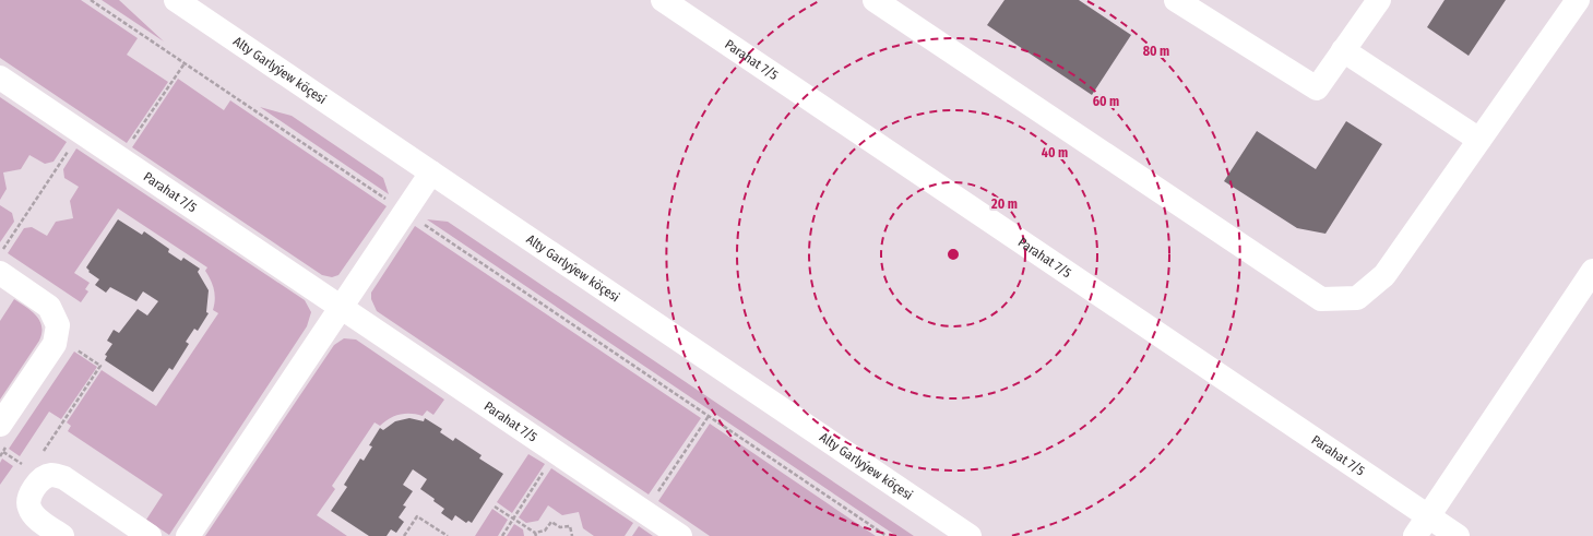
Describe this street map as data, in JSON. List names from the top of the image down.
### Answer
{
  "streets": {
    "street": ["Parahat 7/5", "Alty Garlyýew köçesi"]
  },
  "rings": [
    "80 m",
    "60 m",
    "40 m",
    "20 m"
  ]
}
